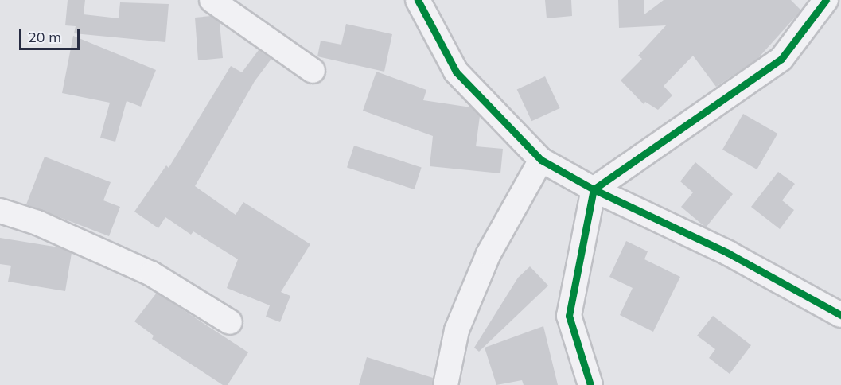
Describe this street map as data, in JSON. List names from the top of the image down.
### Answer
{
  "scale_bar": "20 m"
}
